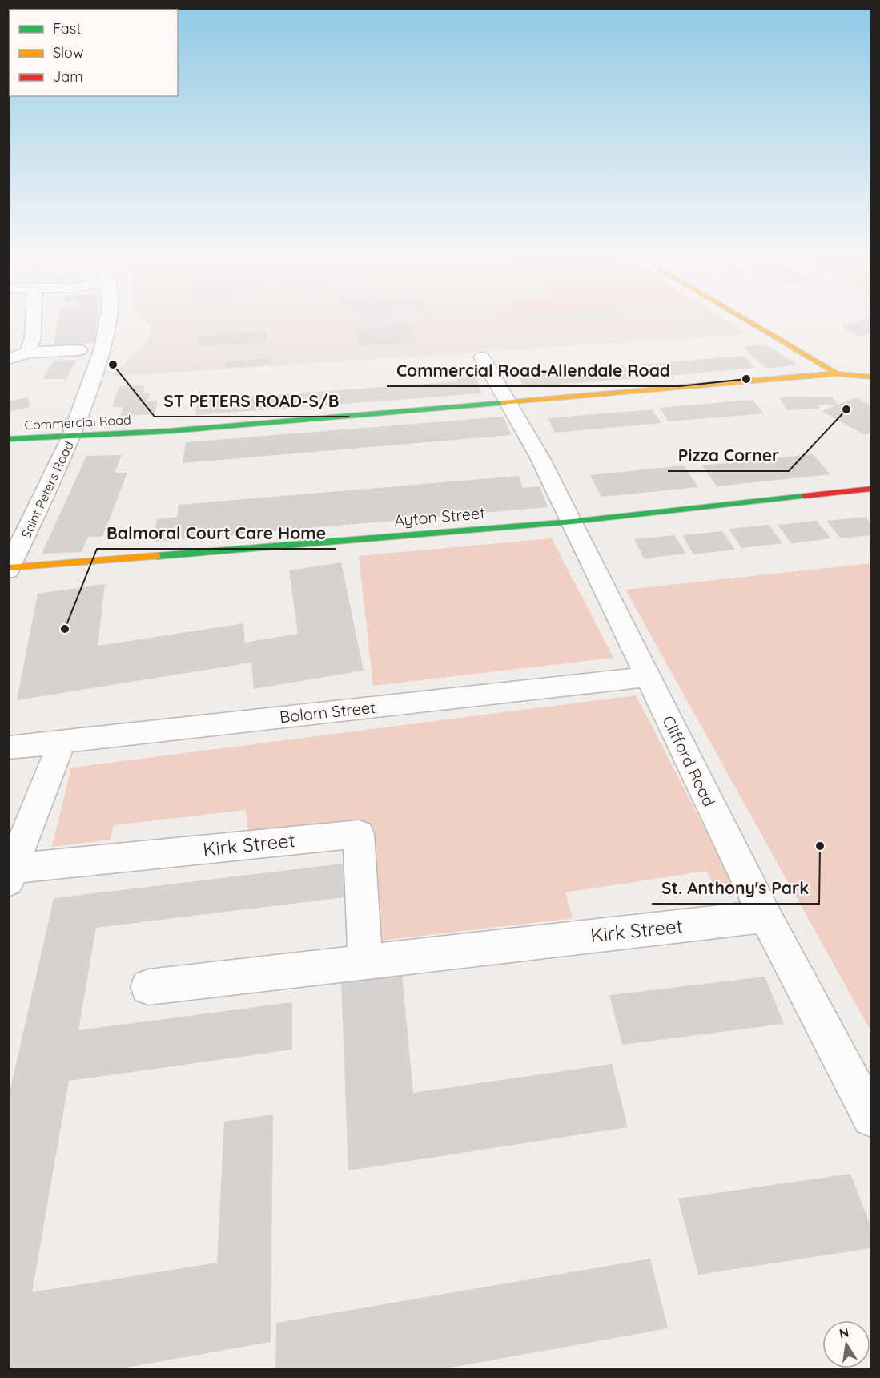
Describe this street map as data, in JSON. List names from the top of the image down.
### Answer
{
  "streets": {
    "street": [
      "Commercial Road",
      "Saint Peters Road",
      "Ayton Street",
      "Bolam Street",
      "Clifford Road",
      "Kirk Street"
    ]
  },
  "crossings": [
    ["Commercial Road", "Saint Peters Road"],
    ["Commercial Road", "Clifford Road"],
    ["Saint Peters Road", "Ayton Street"],
    ["Ayton Street", "Clifford Road"],
    ["Bolam Street", "Clifford Road"],
    ["Bolam Street", "Kirk Street"],
    ["Clifford Road", "Kirk Street"]
  ],
  "places": [
    "ST PETERS ROAD-S/B",
    "Commercial Road-Allendale Road",
    "Pizza Corner",
    "Balmoral Court Care Home",
    "St. Anthony's Park"
  ],
  "legend": ["Fast", "Slow", "Jam"],
  "north": "top"
}
